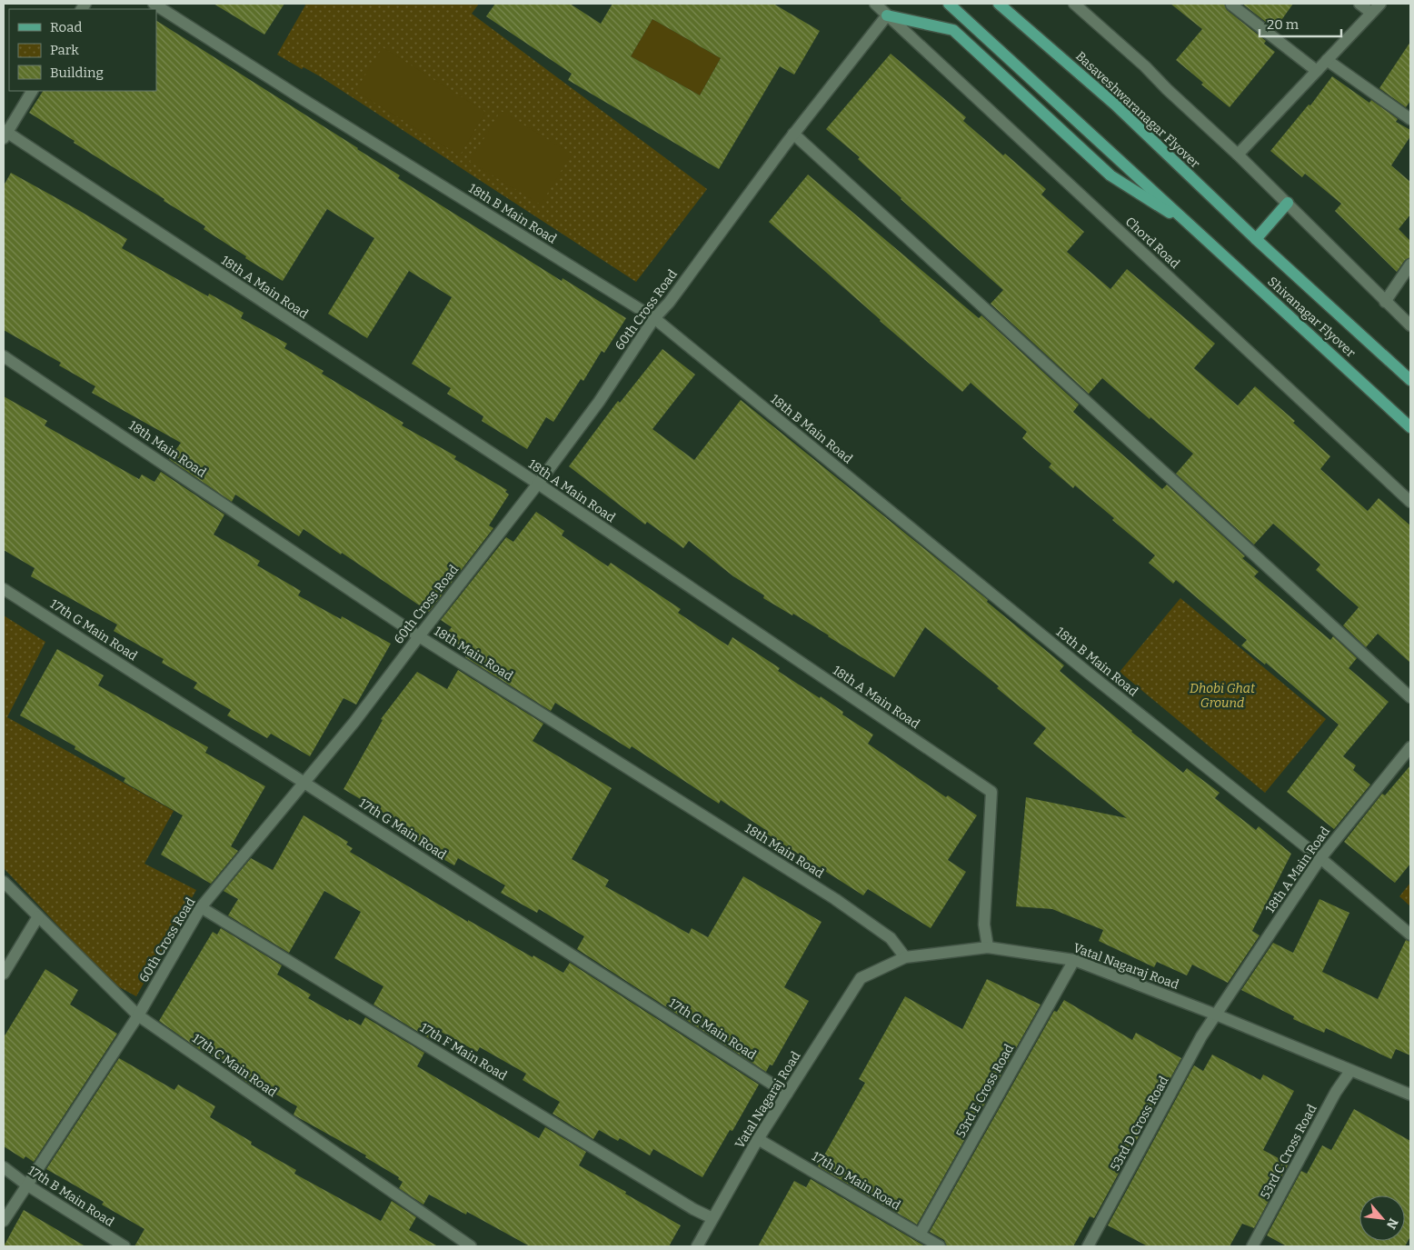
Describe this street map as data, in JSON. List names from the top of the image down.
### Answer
{
  "streets": {
    "main road": ["Basaveshwaranagar Flyover", "Shivanagar Flyover"],
    "street": [
      "18th B Main Road",
      "Chord Road",
      "18th A Main Road",
      "60th Cross Road",
      "18th Main Road",
      "17th G Main Road",
      "Vatal Nagaraj Road",
      "17th F Main Road",
      "17th C Main Road",
      "53rd E Cross Road",
      "53rd D Cross Road",
      "53rd C Cross Road",
      "17th D Main Road",
      "17th B Main Road"
    ]
  },
  "crossings": [
    ["Basaveshwaranagar Flyover", "Shivanagar Flyover"],
    ["18th B Main Road", "18th A Main Road"],
    ["18th B Main Road", "60th Cross Road"],
    ["Chord Road", "60th Cross Road"],
    ["18th A Main Road", "60th Cross Road"],
    ["18th A Main Road", "Vatal Nagaraj Road"],
    ["18th A Main Road", "53rd D Cross Road"],
    ["60th Cross Road", "18th Main Road"],
    ["60th Cross Road", "17th G Main Road"],
    ["60th Cross Road", "17th F Main Road"],
    ["60th Cross Road", "17th C Main Road"],
    ["60th Cross Road", "17th B Main Road"],
    ["18th Main Road", "Vatal Nagaraj Road"],
    ["17th G Main Road", "Vatal Nagaraj Road"],
    ["Vatal Nagaraj Road", "17th F Main Road"],
    ["Vatal Nagaraj Road", "53rd E Cross Road"],
    ["Vatal Nagaraj Road", "53rd D Cross Road"],
    ["Vatal Nagaraj Road", "53rd C Cross Road"],
    ["Vatal Nagaraj Road", "17th D Main Road"],
    ["53rd E Cross Road", "17th D Main Road"]
  ],
  "parks": ["Dhobi Ghat Ground"],
  "legend": ["Road", "Park", "Building"],
  "scale_bar": "20 m",
  "north": "bottom right"
}
